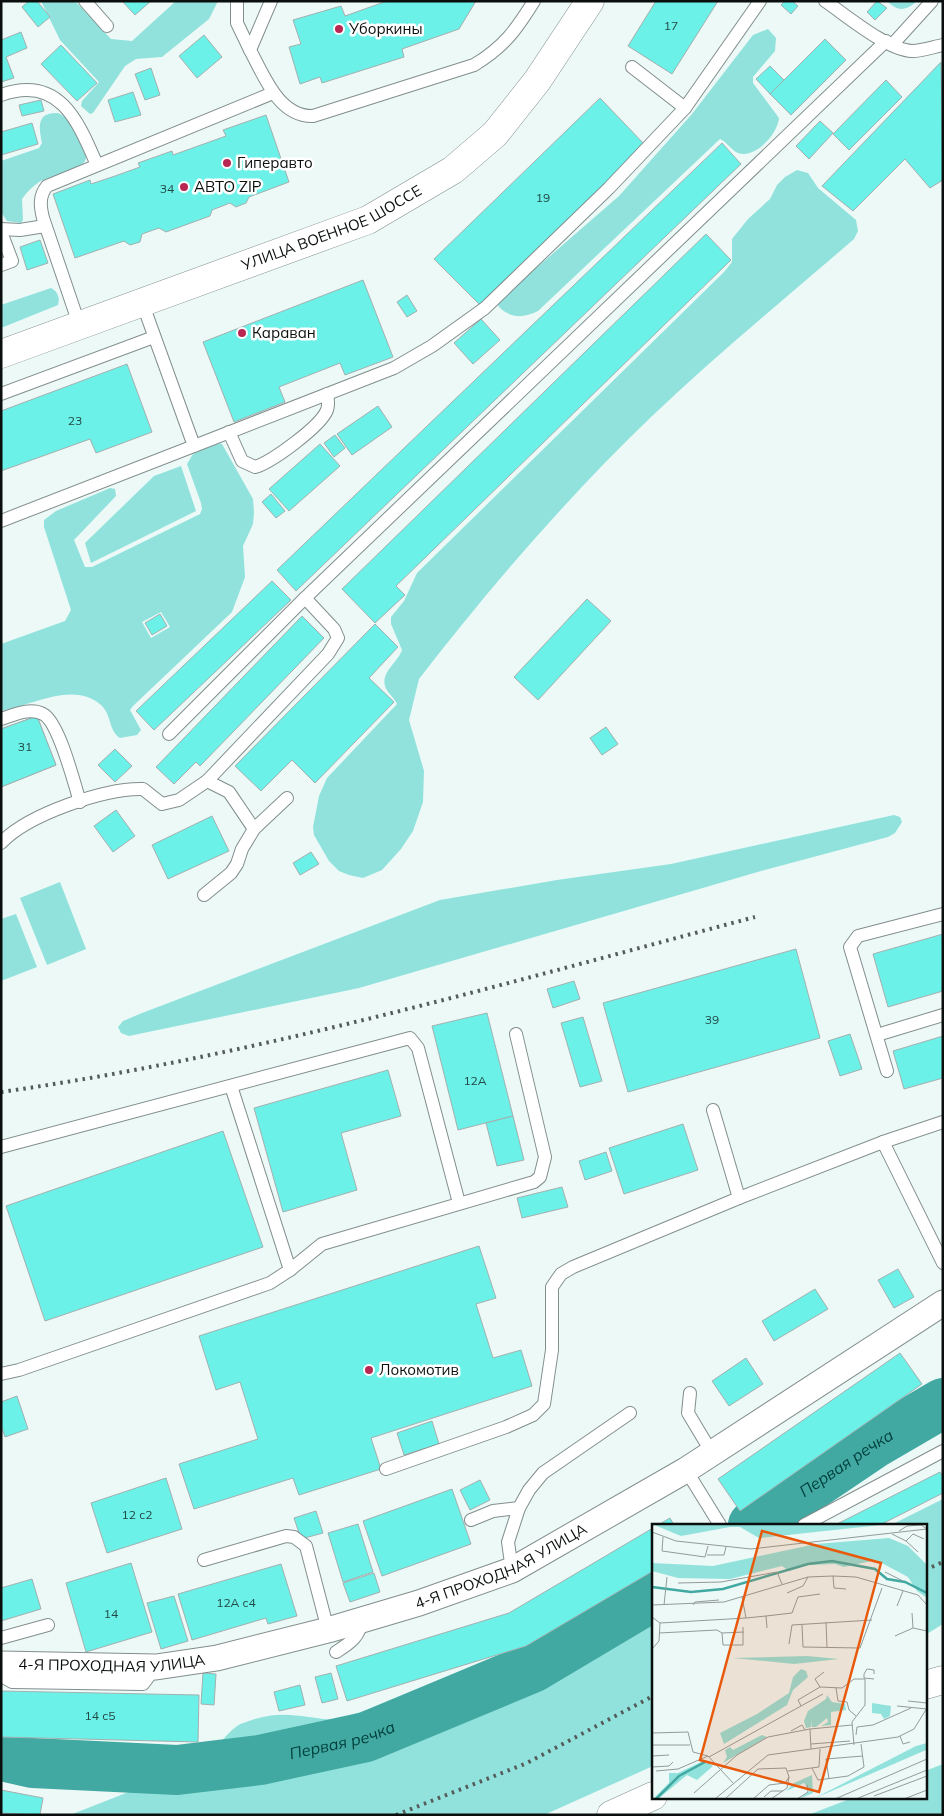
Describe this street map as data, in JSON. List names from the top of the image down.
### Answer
{
  "streets": {
    "main road": ["УЛИЦА ВОЕННОЕ ШОССЕ"],
    "street": ["4-Я ПРОХОДНАЯ УЛИЦА"]
  },
  "water": ["Первая речка"],
  "places": [
    "Уборкины",
    "Гиперавто",
    "АВТО ZIP",
    "Караван",
    "Локомотив"
  ],
  "house_numbers": [
    "17",
    "34",
    "19",
    "23",
    "31",
    "39",
    "12А",
    "12 с2",
    "12А с4",
    "14",
    "14 с5"
  ]
}
